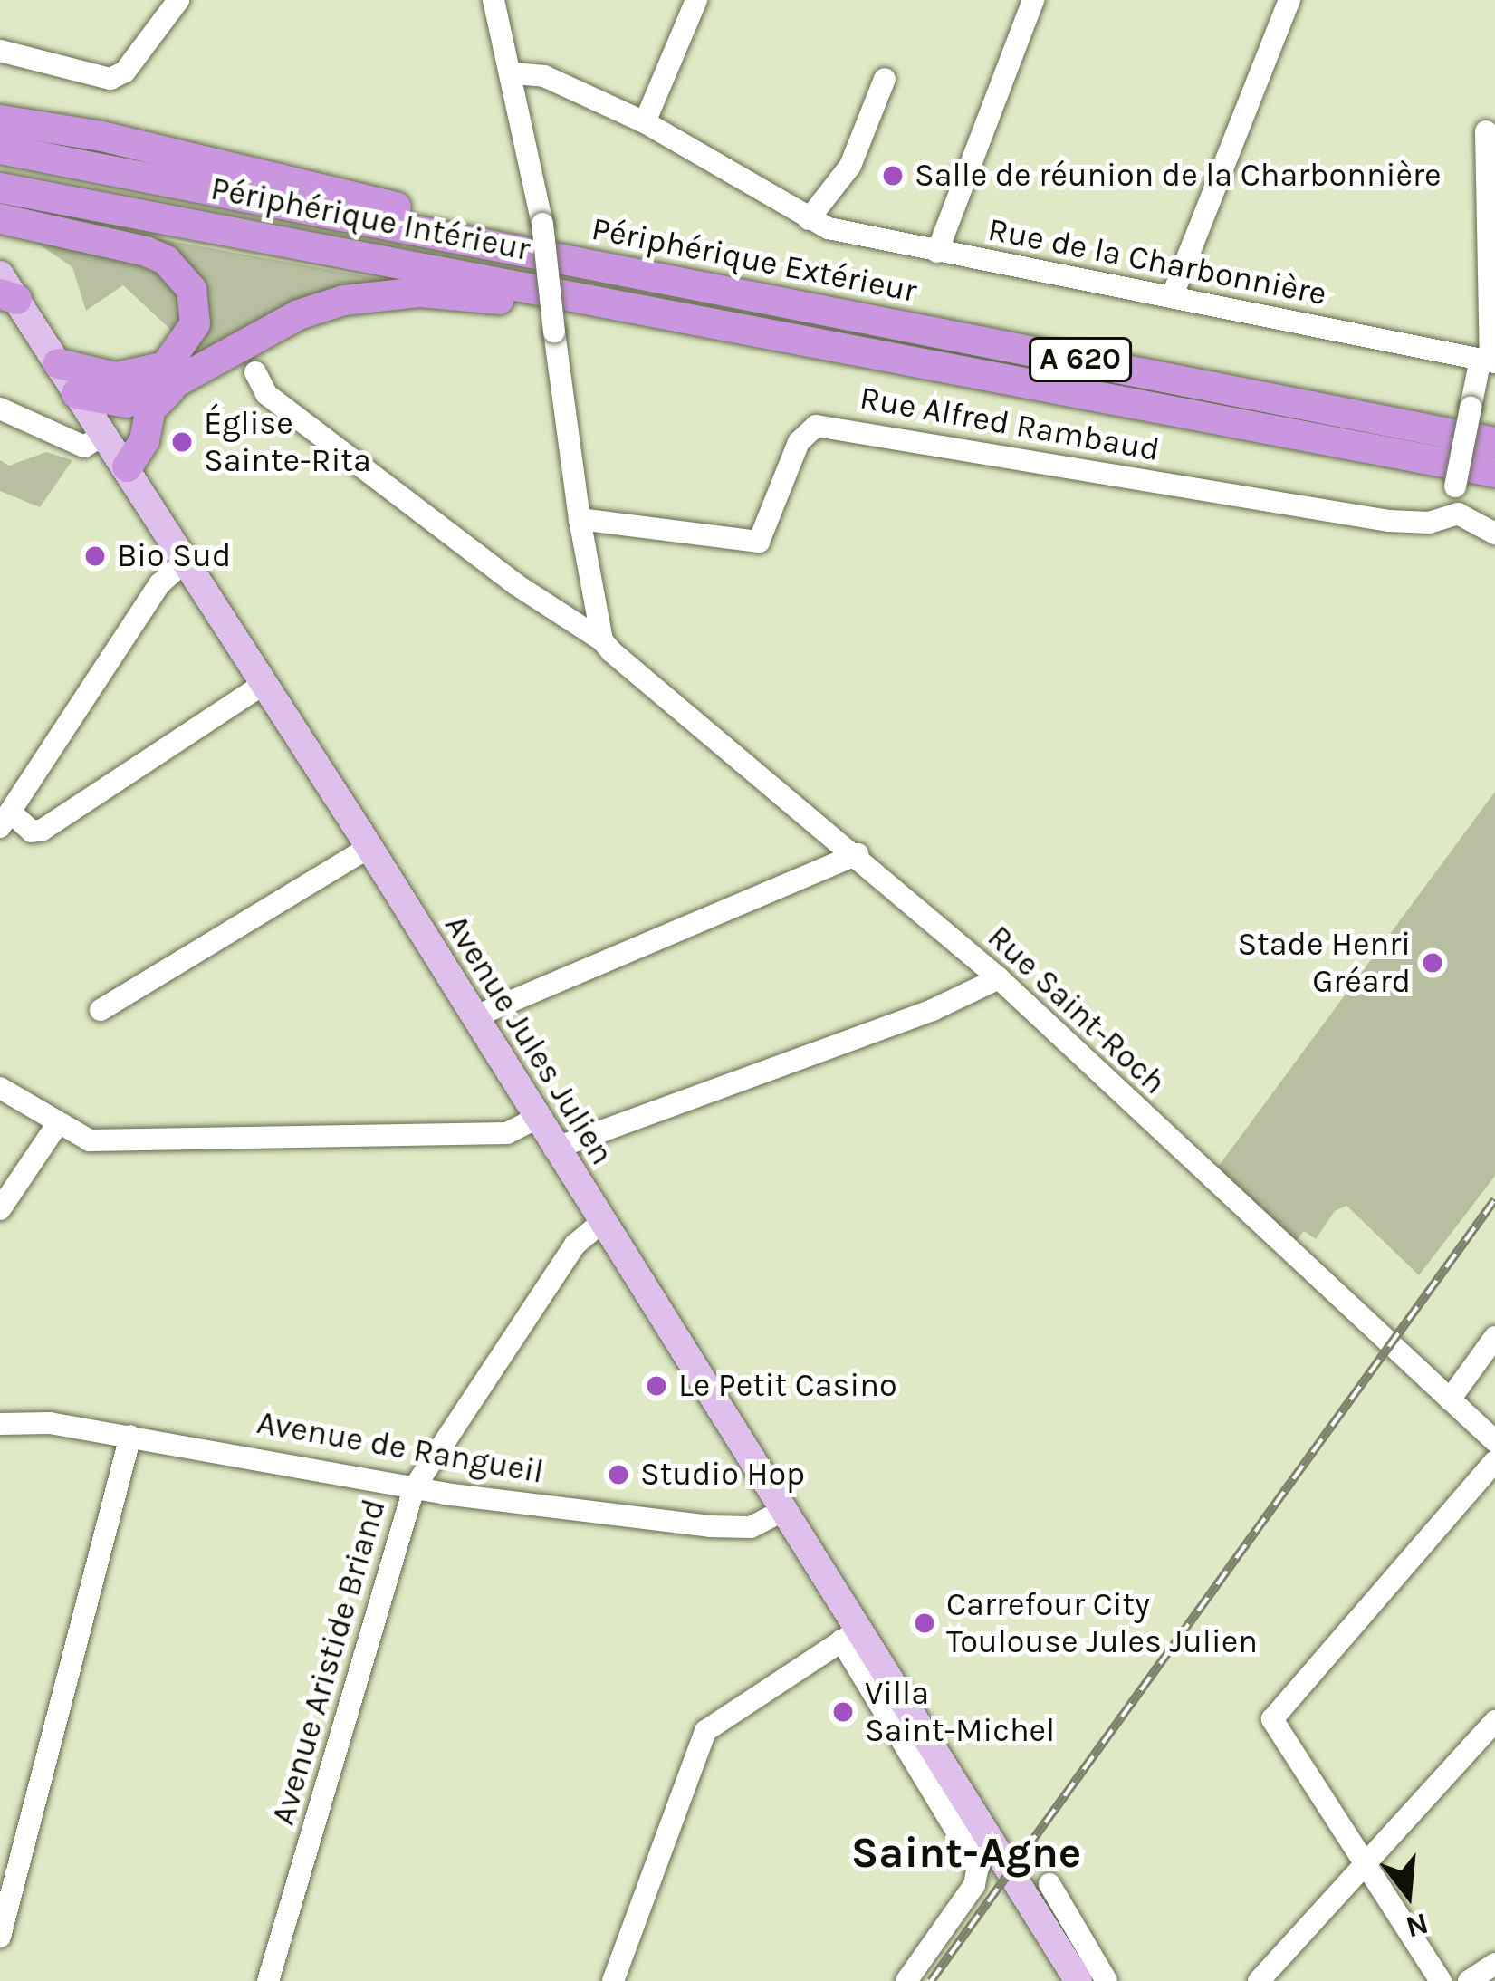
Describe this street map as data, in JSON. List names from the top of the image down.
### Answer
{
  "streets": {
    "highway": ["Périphérique Intérieur", "Périphérique Extérieur", "A 620"],
    "main road": ["Avenue Jules Julien"],
    "street": [
      "Rue de la Charbonnière",
      "Rue Alfred Rambaud",
      "Rue Saint-Roch",
      "Avenue de Rangueil",
      "Avenue Aristide Briand"
    ]
  },
  "crossings": [
    ["Avenue Jules Julien", "Avenue de Rangueil"],
    ["Avenue Jules Julien", "Avenue Aristide Briand"],
    ["Avenue de Rangueil", "Avenue Aristide Briand"]
  ],
  "districts": ["Saint-Agne"],
  "places": [
    "Salle de réunion de la Charbonnière",
    "Église Sainte-Rita",
    "Bio Sud",
    "Stade Henri Gréard",
    "Le Petit Casino",
    "Studio Hop",
    "Carrefour City Toulouse Jules Julien",
    "Villa Saint-Michel"
  ],
  "north": "bottom"
}
